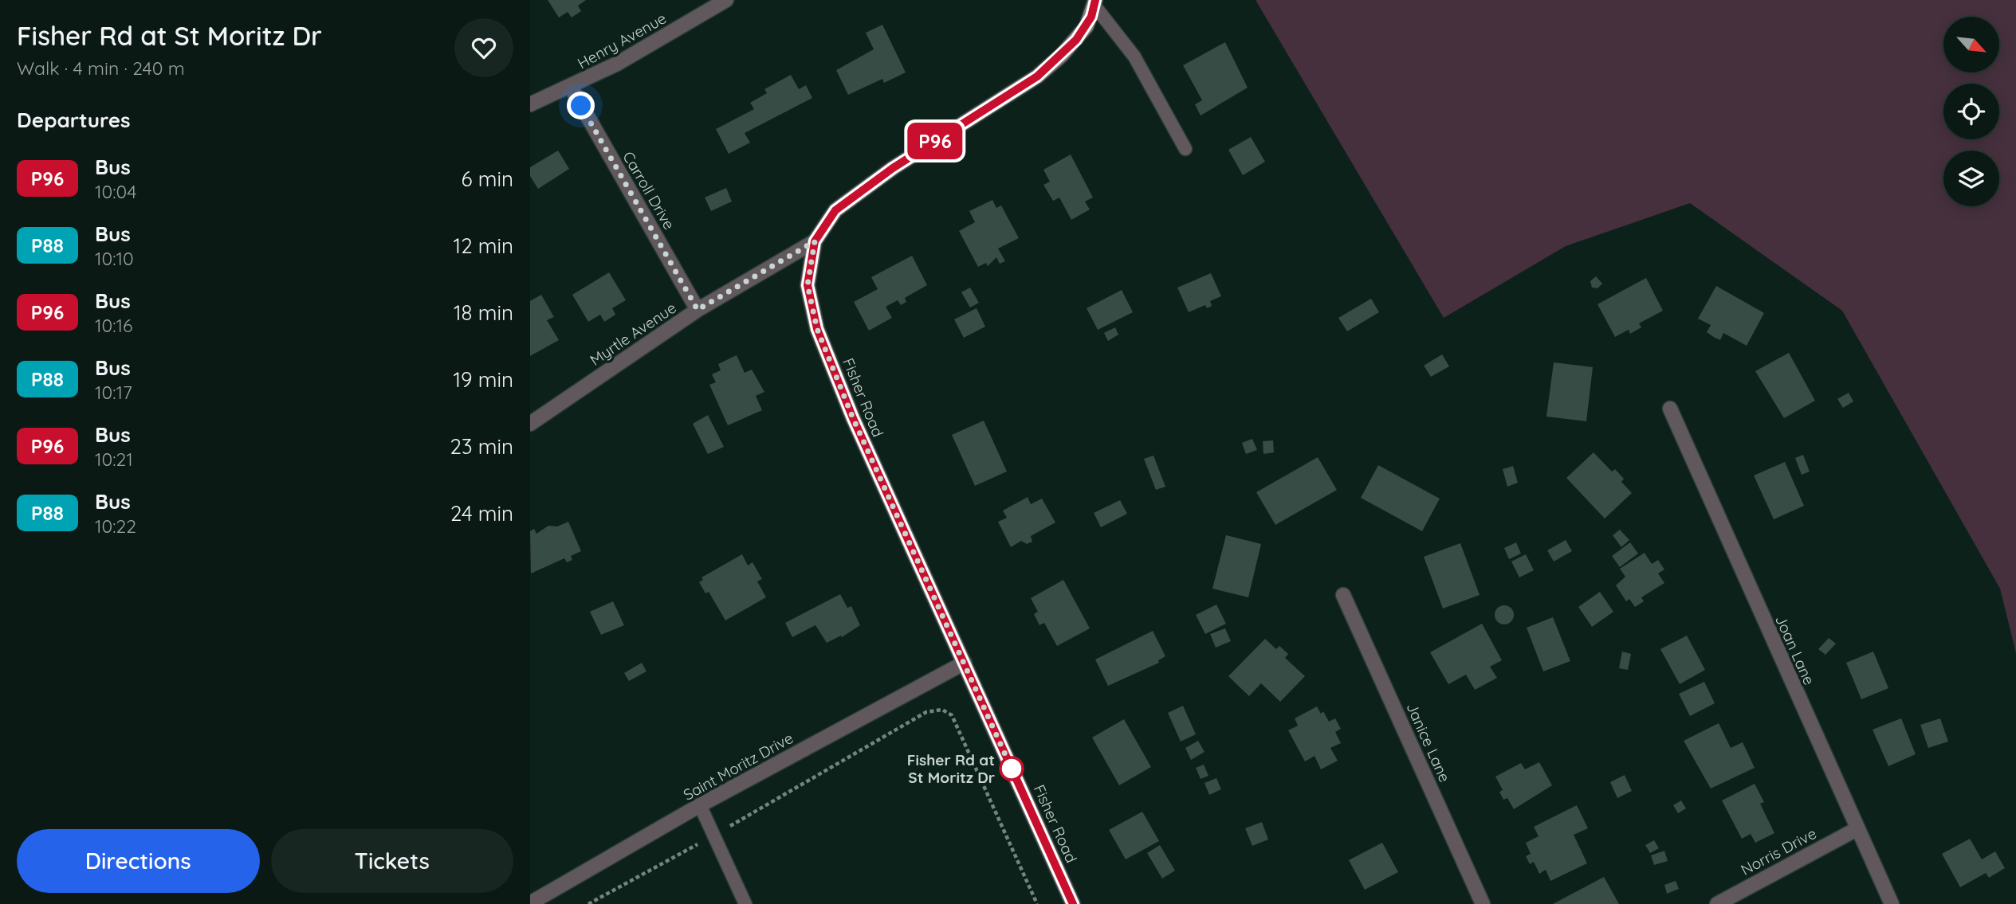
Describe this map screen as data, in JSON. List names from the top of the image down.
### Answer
{
  "streets": {
    "street": [
      "Henry Avenue",
      "Carroll Drive",
      "Myrtle Avenue",
      "Fisher Road",
      "Joan Lane",
      "Janice Lane",
      "Saint Moritz Drive",
      "Norris Drive"
    ]
  },
  "crossings": [
    ["Henry Avenue", "Carroll Drive"],
    ["Carroll Drive", "Myrtle Avenue"],
    ["Myrtle Avenue", "Fisher Road"],
    ["Fisher Road", "Saint Moritz Drive"],
    ["Joan Lane", "Norris Drive"]
  ],
  "places": ["Fisher Rd at St Moritz Dr"],
  "lines": ["bus line P96"],
  "north": "bottom right",
  "page": {
    "heading": [
      ["Fisher Rd at St Moritz Dr", "Walk · 4 min · 240 m"],
      "Departures"
    ],
    "on_map": "P96",
    "list": [
      {
        "mark": "P96",
        "name": "Bus",
        "note": "10:04",
        "value": "6 min"
      },
      {
        "mark": "P88",
        "name": "Bus",
        "note": "10:10",
        "value": "12 min"
      },
      {
        "mark": "P96",
        "name": "Bus",
        "note": "10:16",
        "value": "18 min"
      },
      {
        "mark": "P88",
        "name": "Bus",
        "note": "10:17",
        "value": "19 min"
      },
      {
        "mark": "P96",
        "name": "Bus",
        "note": "10:21",
        "value": "23 min"
      },
      {
        "mark": "P88",
        "name": "Bus",
        "note": "10:22",
        "value": "24 min"
      }
    ],
    "buttons": ["Directions", "Tickets"]
  }
}
